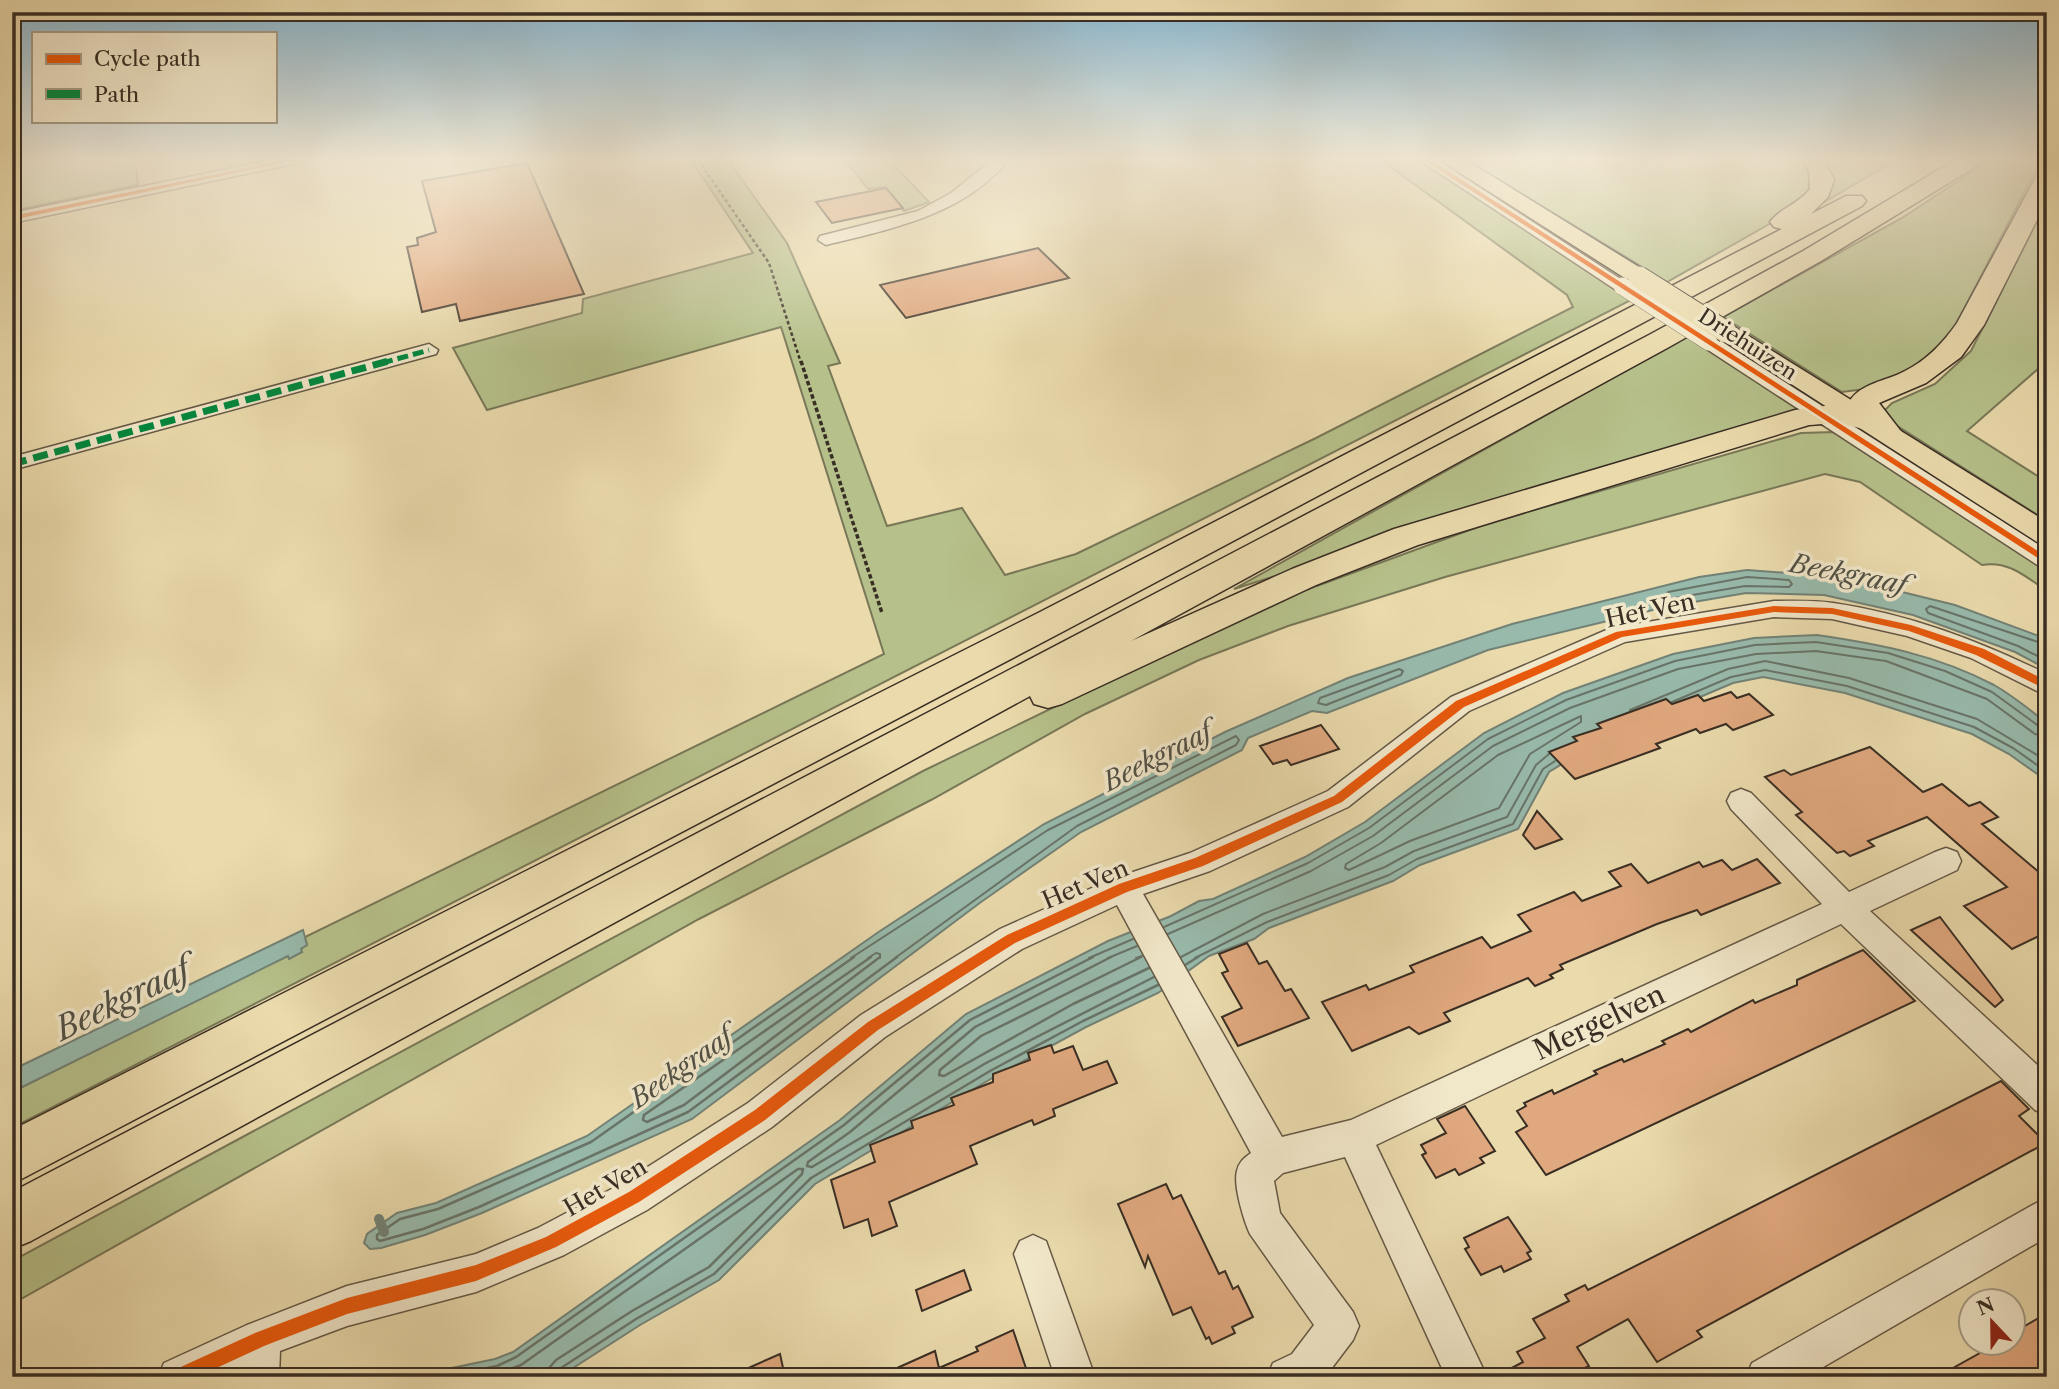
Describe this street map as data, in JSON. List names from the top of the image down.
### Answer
{
  "streets": {
    "main road": ["Driehuizen"],
    "street": ["Het Ven", "Mergelven"]
  },
  "water": ["Beekgraaf"],
  "legend": ["Cycle path", "Path"],
  "north": "top"
}
